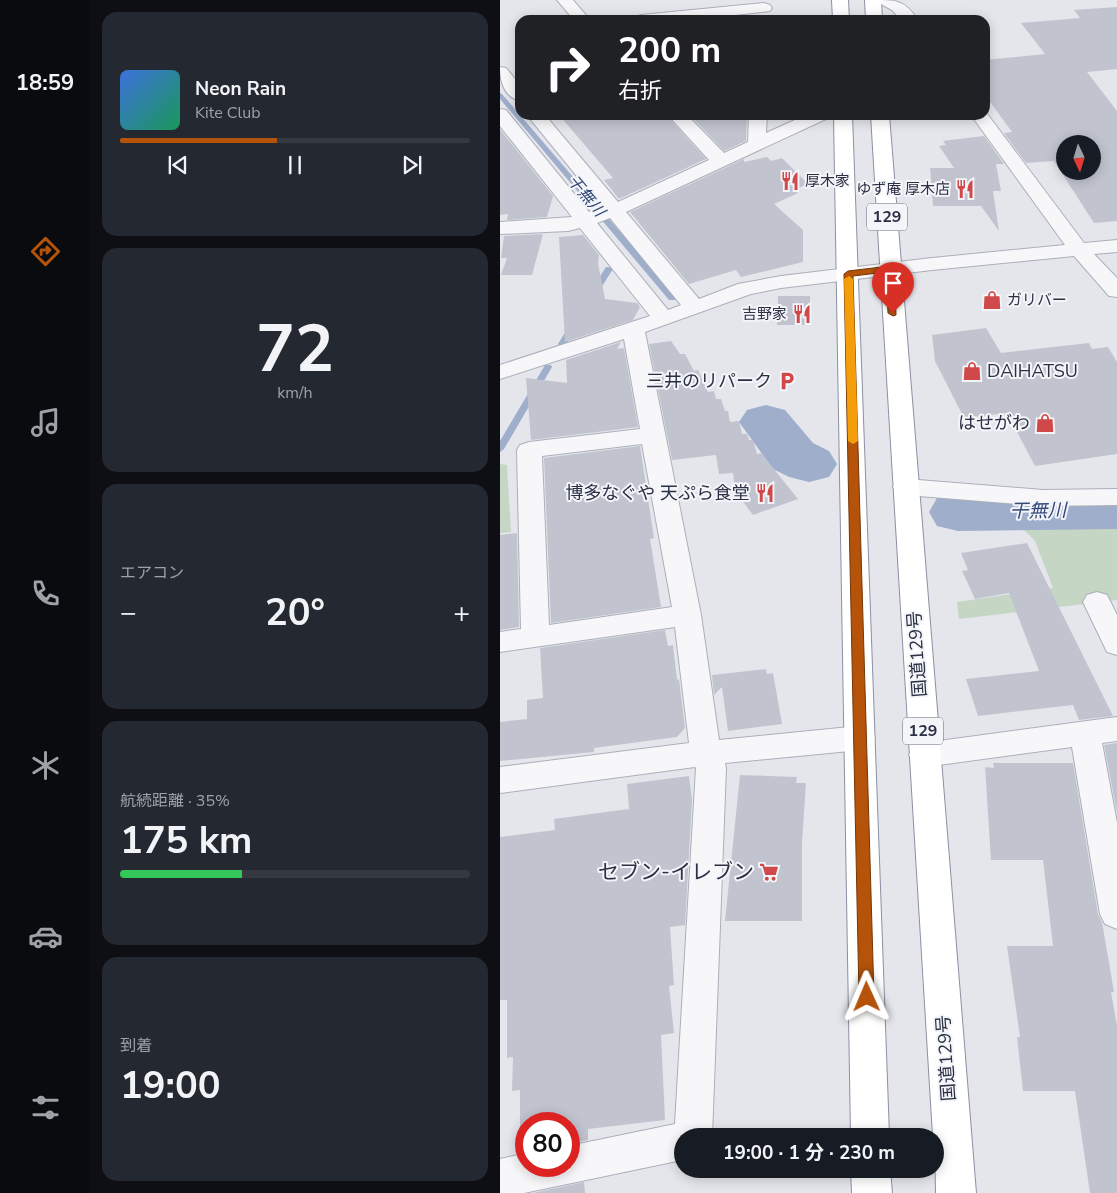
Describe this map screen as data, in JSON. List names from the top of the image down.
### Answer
{
  "streets": {
    "highway": ["129", "国道129号"]
  },
  "water": ["干無川"],
  "places": {
    "restaurant": [
      "厚木家",
      "ゆず庵 厚木店",
      "吉野家",
      "博多なぐや 天ぷら食堂"
    ],
    "shop": ["ガリバー", "DAIHATSU", "はせがわ"],
    "parking": ["三井のリパーク"],
    "supermarket": ["セブン-イレブン"]
  },
  "north": "bottom",
  "page": {
    "tabs": "18:59",
    "turn": ["200 m", "右折"],
    "song": ["Neon Rain", "Kite Club"],
    "tile": [
      ["72", "km/h"],
      "エアコン",
      ["航続距離 · 35%", "175 km"],
      ["到着", "19:00"]
    ],
    "heat": ["−", "20°", "+"],
    "limit": "80",
    "trip": "19:00 · 1 分 · 230 m"
  }
}
